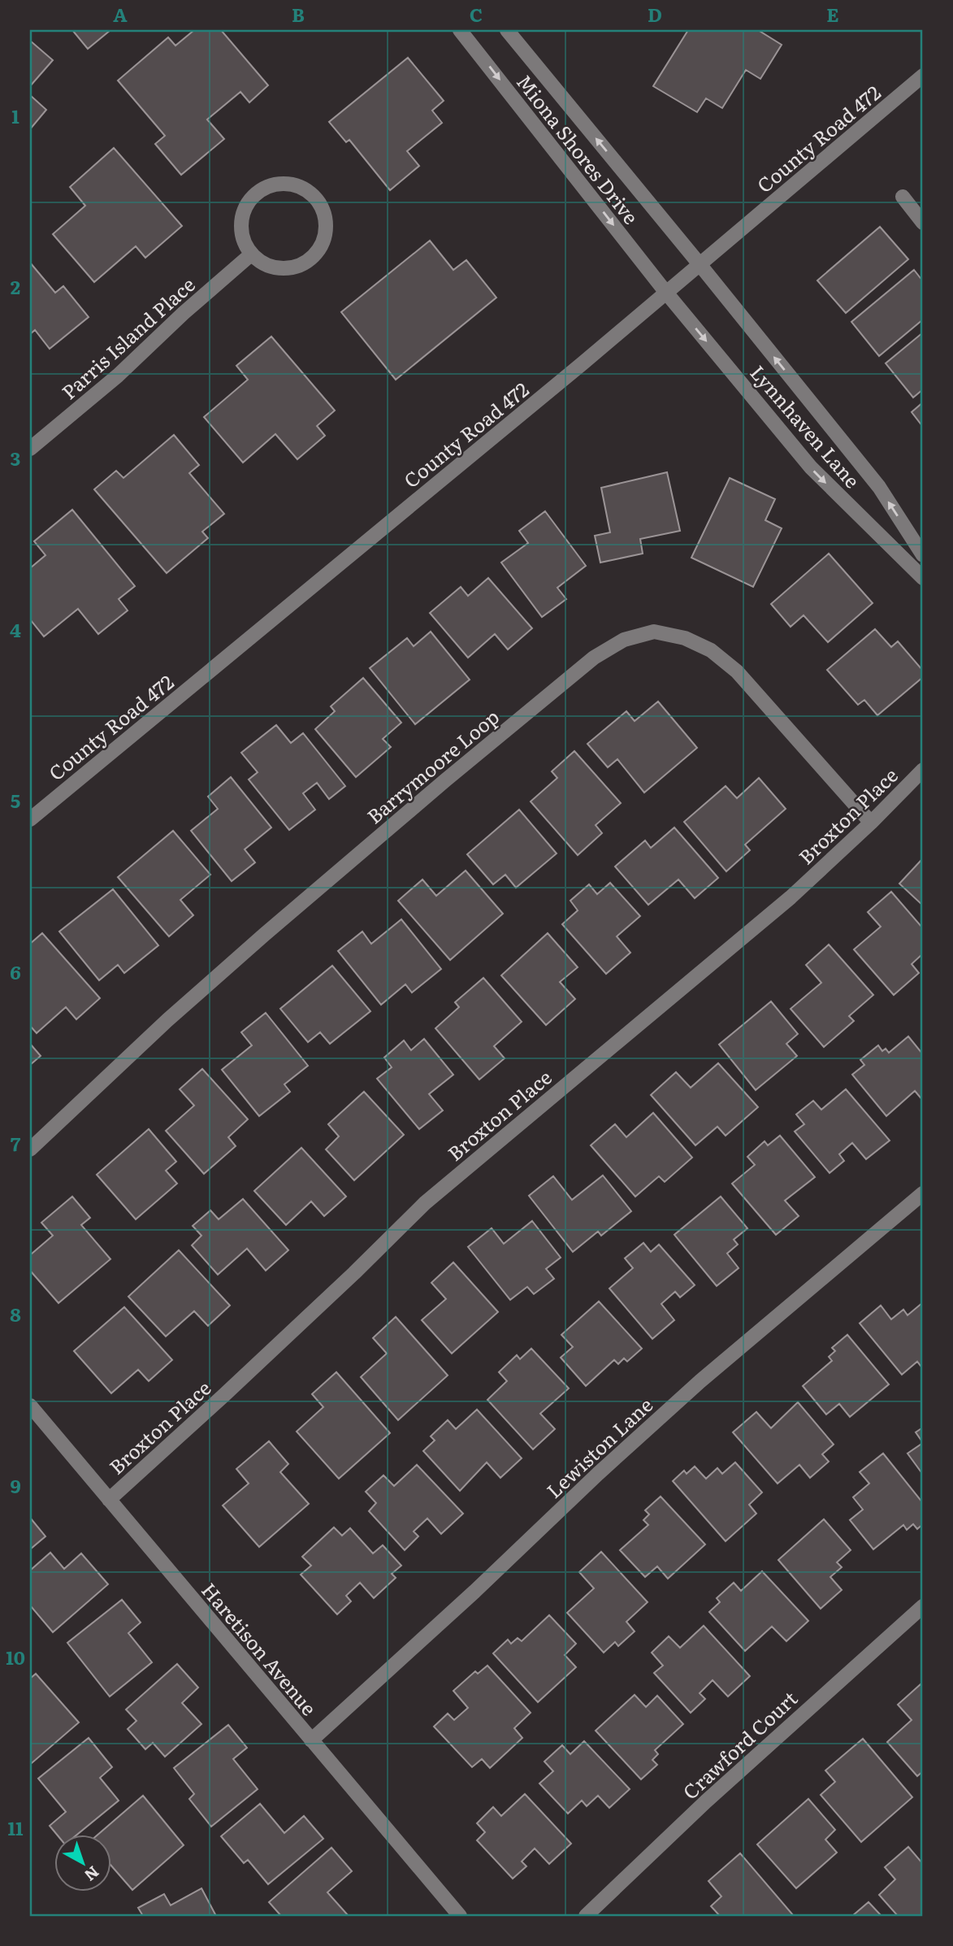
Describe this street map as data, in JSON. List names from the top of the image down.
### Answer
{
  "streets": {
    "street": [
      "County Road 472",
      "Miona Shores Drive",
      "Parris Island Place",
      "Lynnhaven Lane",
      "Barrymoore Loop",
      "Broxton Place",
      "Lewiston Lane",
      "Haretison Avenue",
      "Crawford Court"
    ]
  },
  "crossings": [
    ["County Road 472", "Miona Shores Drive"],
    ["County Road 472", "Lynnhaven Lane"],
    ["Miona Shores Drive", "Lynnhaven Lane"],
    ["Barrymoore Loop", "Broxton Place"],
    ["Broxton Place", "Haretison Avenue"],
    ["Lewiston Lane", "Haretison Avenue"]
  ],
  "north": "bottom right",
  "grid": {
    "columns": [
      "A",
      "B",
      "C",
      "D",
      "E"
    ],
    "rows": [
      "1",
      "2",
      "3",
      "4",
      "5",
      "6",
      "7",
      "8",
      "9",
      "10",
      "11"
    ]
  }
}
